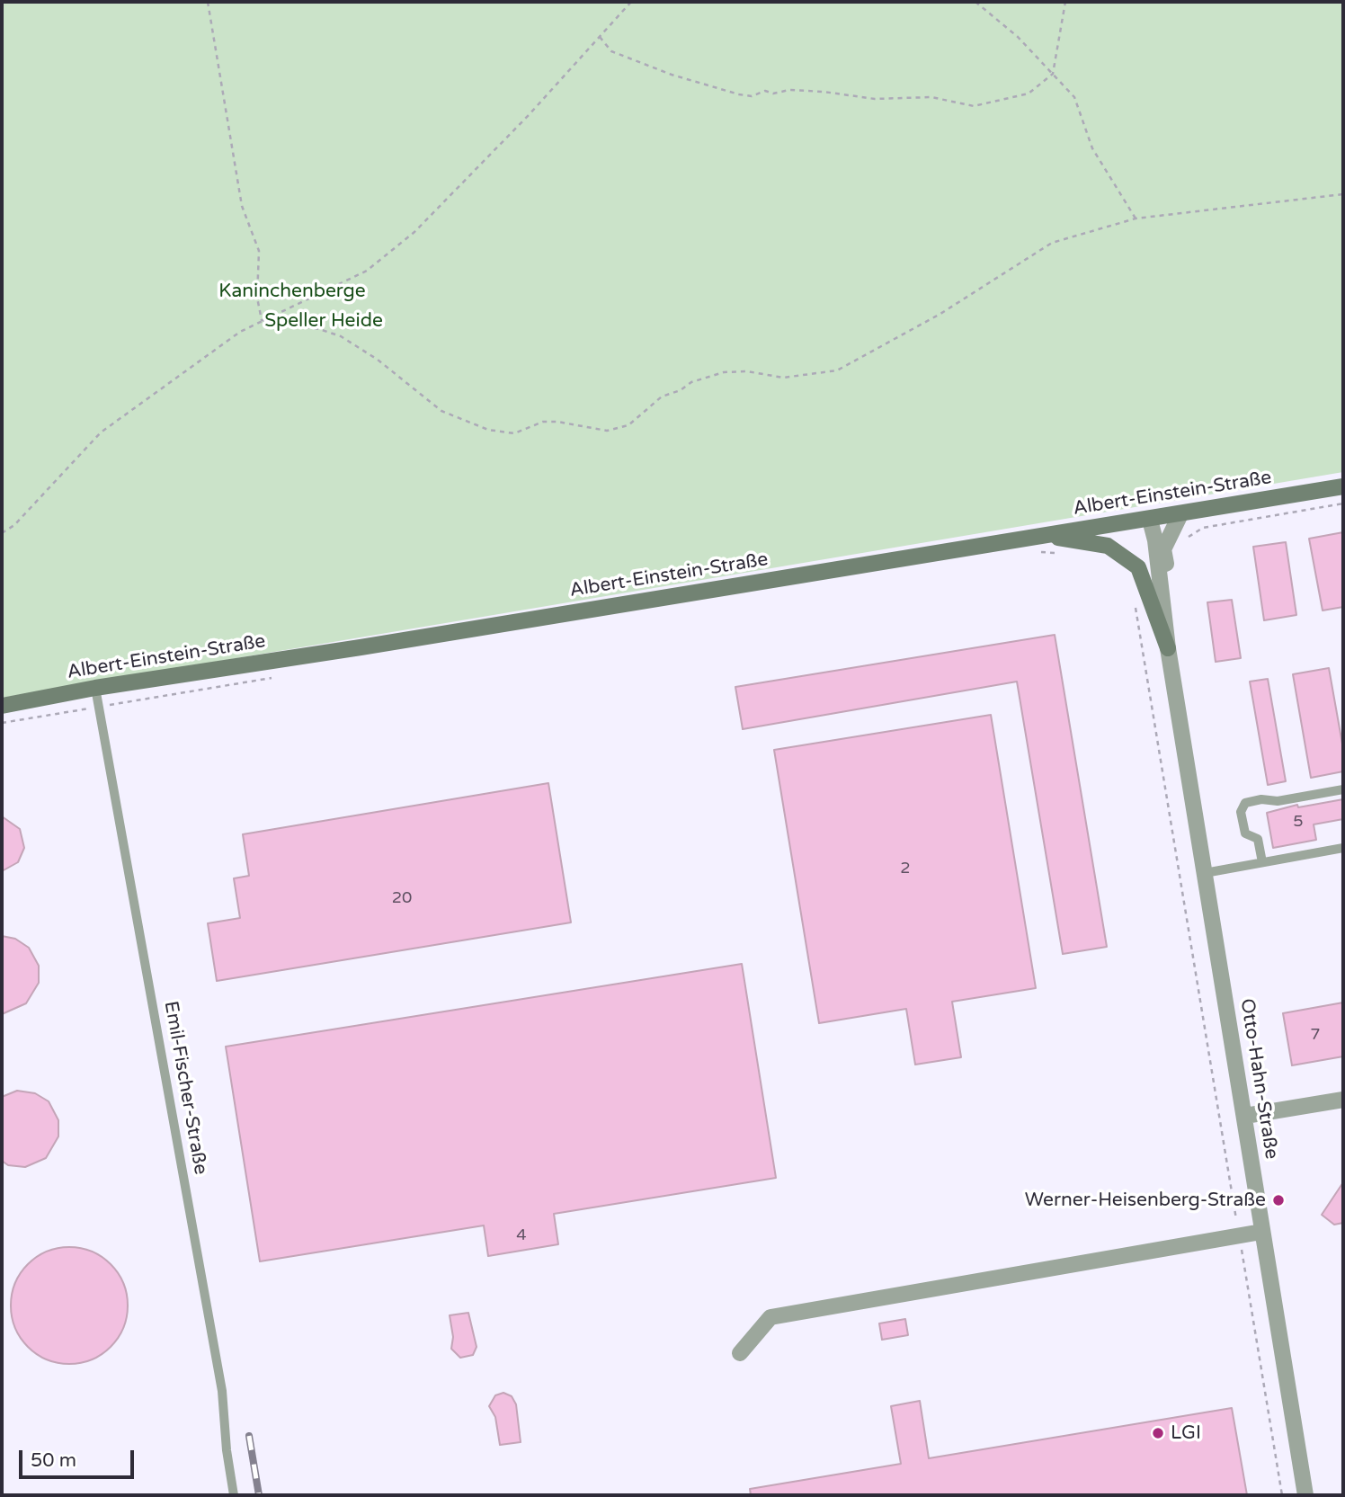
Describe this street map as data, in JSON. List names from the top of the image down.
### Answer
{
  "streets": {
    "main road": ["Albert-Einstein-Straße"],
    "street": ["Otto-Hahn-Straße"],
    "lane": ["Emil-Fischer-Straße"]
  },
  "crossings": [
    ["Albert-Einstein-Straße", "Otto-Hahn-Straße"],
    ["Albert-Einstein-Straße", "Emil-Fischer-Straße"]
  ],
  "parks": ["Kaninchenberge", "Speller Heide"],
  "places": ["Werner-Heisenberg-Straße", "LGI"],
  "house_numbers": [
    "5",
    "2",
    "20",
    "7",
    "4"
  ],
  "scale_bar": "50 m"
}
